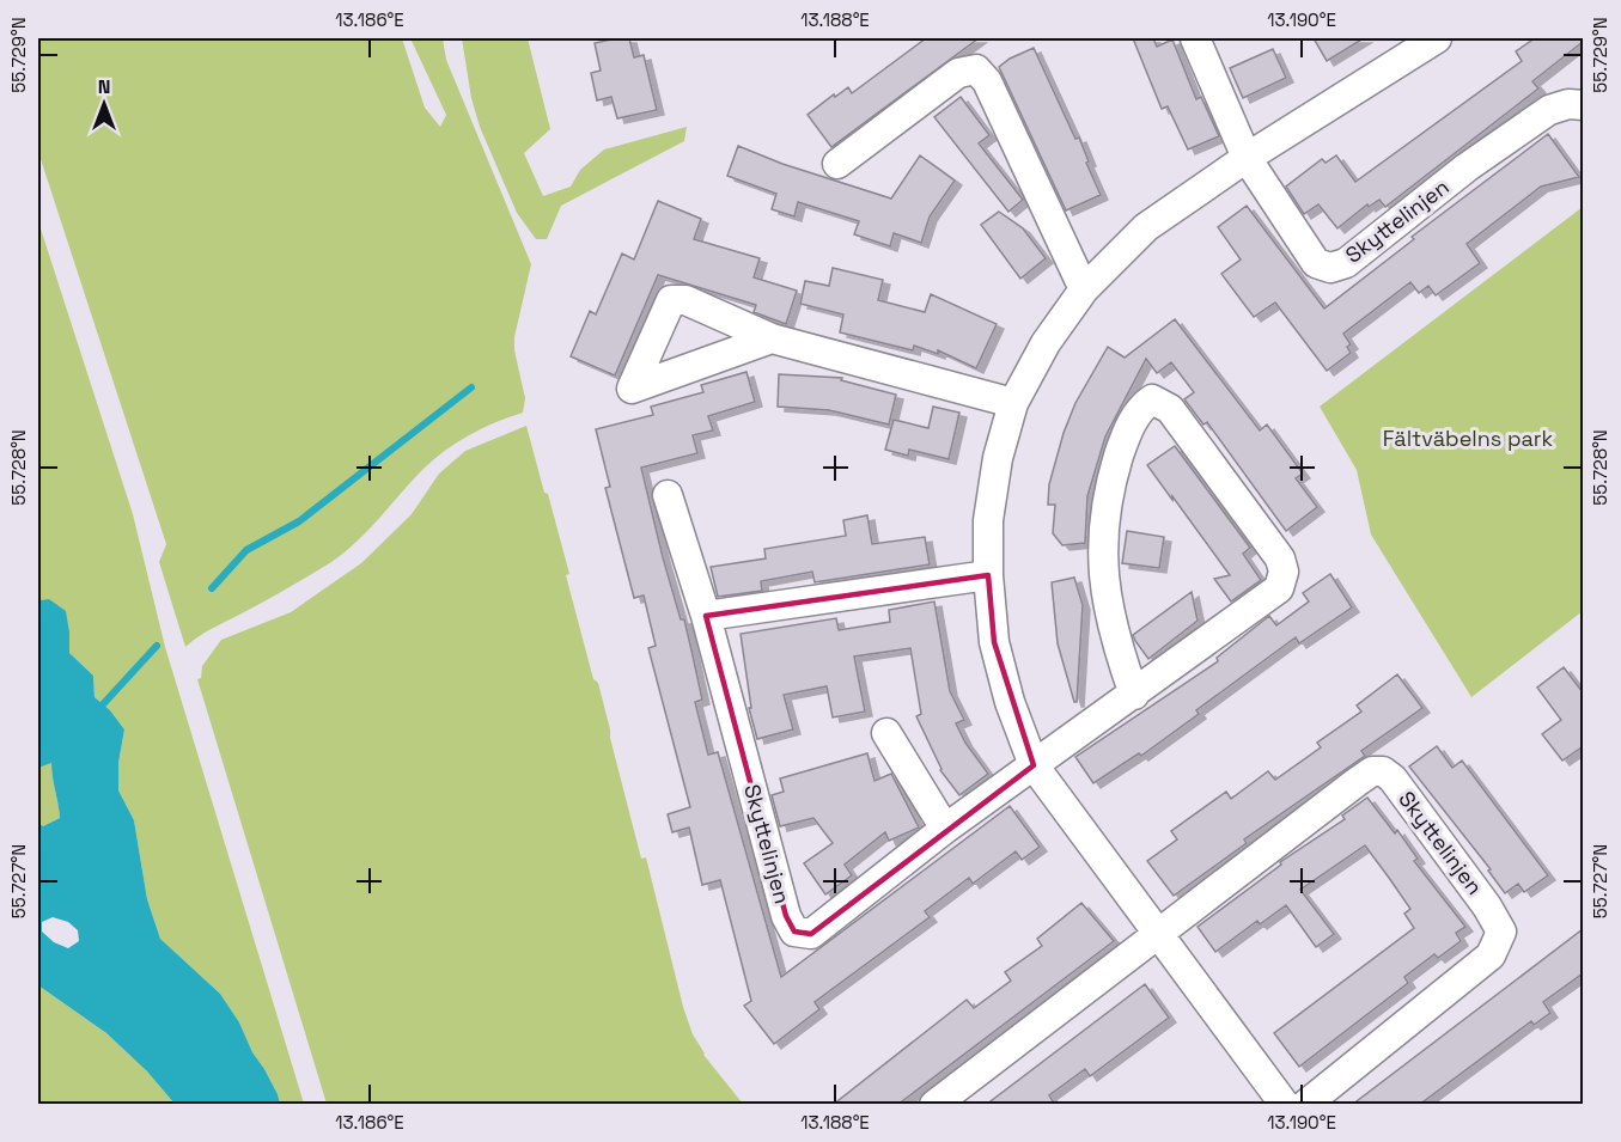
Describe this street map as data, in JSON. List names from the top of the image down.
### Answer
{
  "streets": {
    "street": ["Skyttelinjen"]
  },
  "parks": ["Fältväbelns park"],
  "north": "top",
  "coordinates": [
    "13.186°E",
    "13.188°E",
    "13.190°E",
    "55.729°N",
    "55.728°N",
    "55.727°N"
  ]
}
